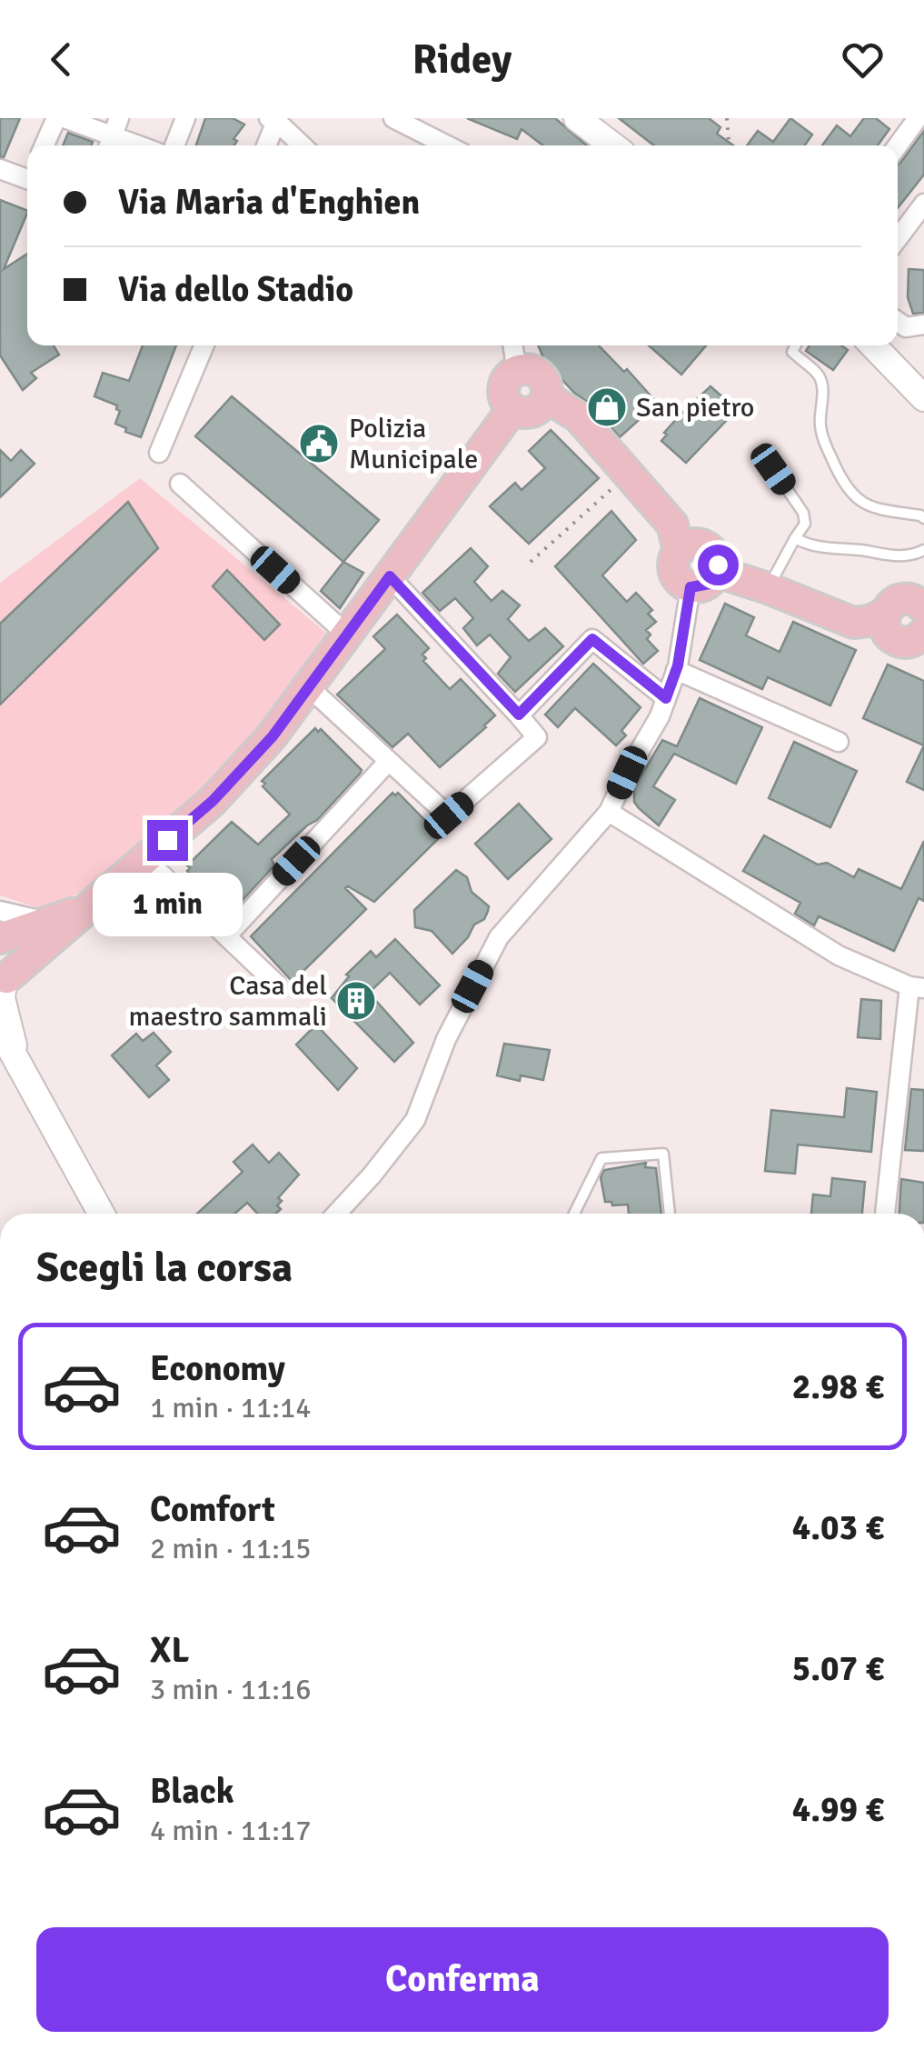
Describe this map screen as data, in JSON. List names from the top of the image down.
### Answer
{
  "places": {
    "shop": ["San pietro"],
    "public building": ["Polizia Municipale"],
    "building": ["Casa del maestro sammali"]
  },
  "page": {
    "header": "Ridey",
    "banner": ["Via Maria d'Enghien", "Via dello Stadio"],
    "bubble": "1 min",
    "heading": "Scegli la corsa",
    "list": [
      {
        "name": "Economy",
        "note": "1 min · 11:14",
        "value": "2.98 €"
      },
      {
        "name": "Comfort",
        "note": "2 min · 11:15",
        "value": "4.03 €"
      },
      {
        "name": "XL",
        "note": "3 min · 11:16",
        "value": "5.07 €"
      },
      {
        "name": "Black",
        "note": "4 min · 11:17",
        "value": "4.99 €"
      }
    ],
    "buttons": "Conferma"
  }
}
